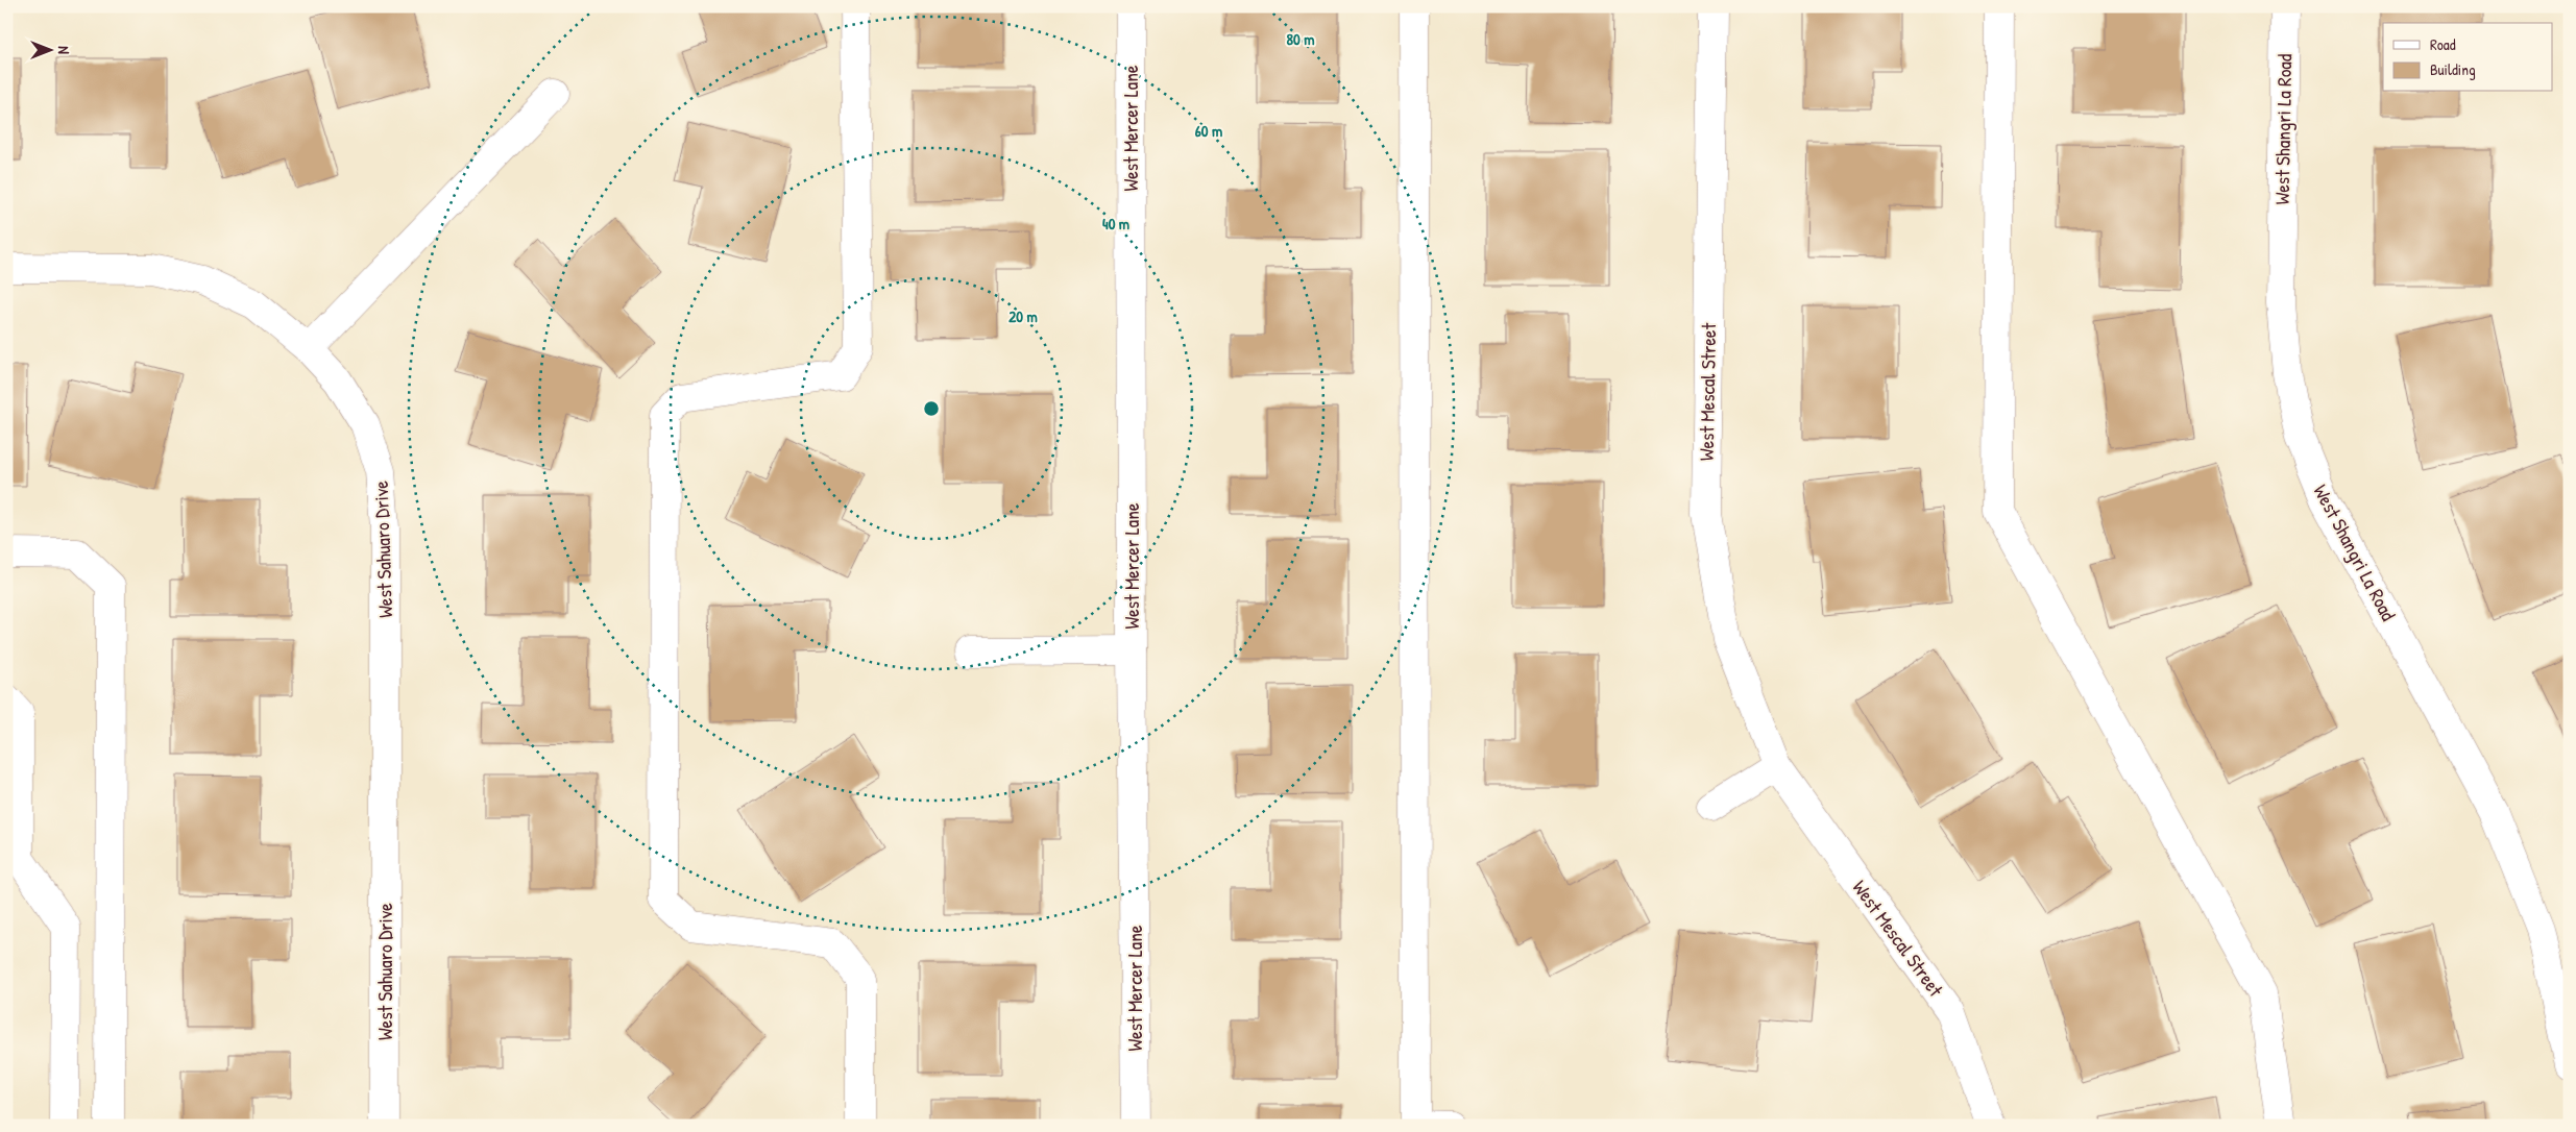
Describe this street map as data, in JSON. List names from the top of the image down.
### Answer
{
  "streets": {
    "street": [
      "West Mercer Lane",
      "West Shangri La Road",
      "West Mescal Street",
      "West Sahuaro Drive"
    ]
  },
  "legend": ["Road", "Building"],
  "north": "right",
  "rings": [
    "80 m",
    "60 m",
    "40 m",
    "20 m"
  ]
}
